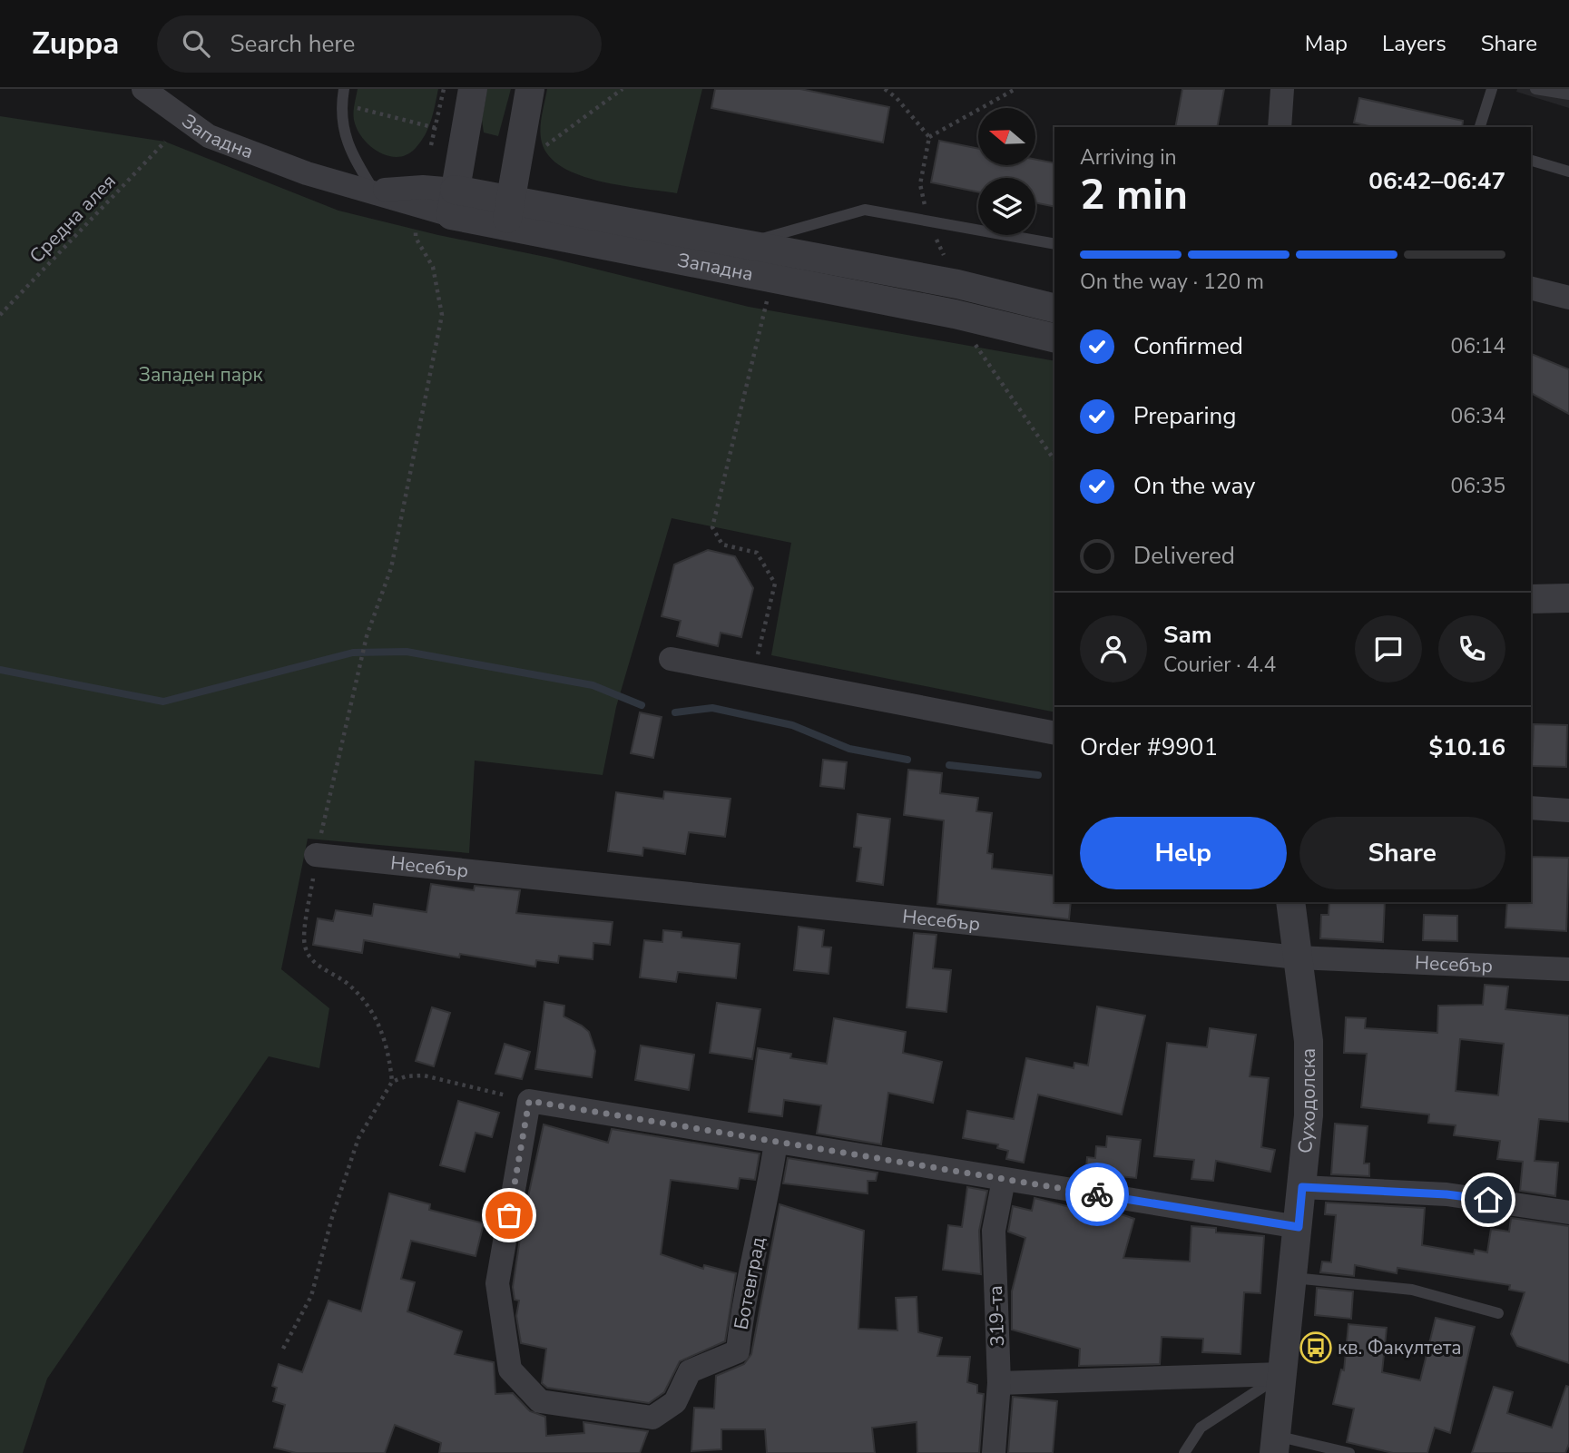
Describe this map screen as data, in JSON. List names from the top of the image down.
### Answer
{
  "streets": {
    "street": [
      "Западна",
      "Несебър",
      "Суходолска",
      "Ботевград",
      "319-та"
    ],
    "path": ["Средна алея"]
  },
  "crossings": [
    ["Несебър", "Суходолска"]
  ],
  "parks": ["Западен парк"],
  "places": {
    "bus stop": ["кв. Факултета"]
  },
  "north": "left",
  "page": {
    "header": "Zuppa",
    "search": "Search here",
    "nav": ["Map", "Layers", "Share"],
    "heading": ["2 min", "Arriving in", "06:42–06:47"],
    "panel": [
      "Sam",
      "Courier · 4.4",
      "Order #9901",
      "$10.16"
    ],
    "bar": "On the way · 120 m",
    "list": [
      ["Confirmed", "06:14"],
      ["Preparing", "06:34"],
      ["On the way", "06:35"],
      "Delivered"
    ],
    "buttons": ["Help", "Share"]
  }
}
